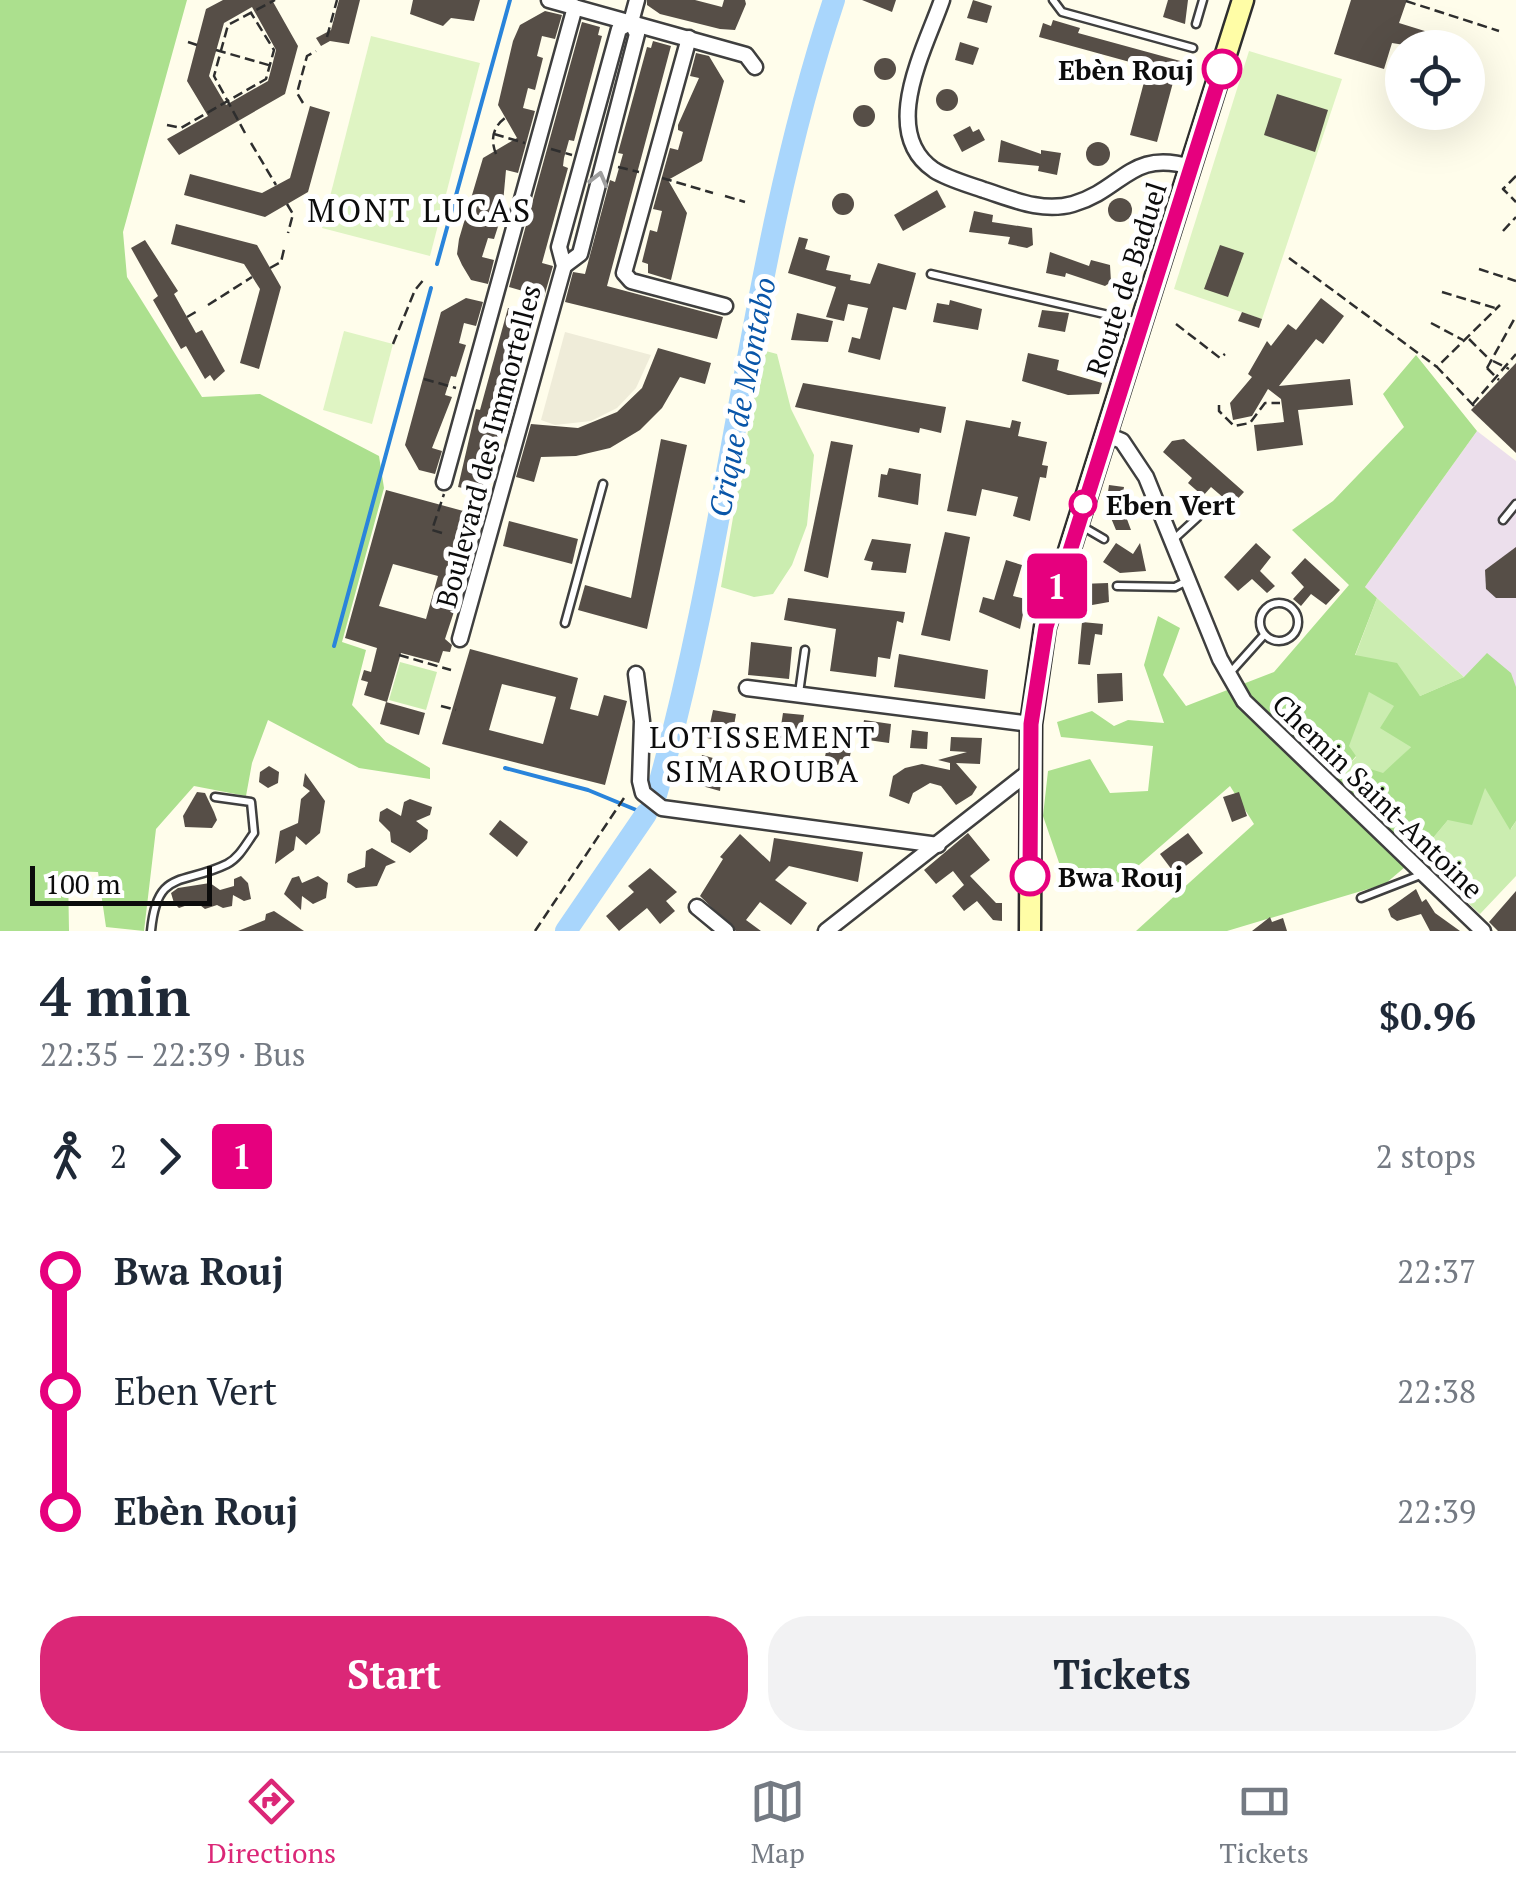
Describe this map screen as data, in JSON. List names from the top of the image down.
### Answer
{
  "streets": {
    "main road": ["Route de Baduel"],
    "street": ["Boulevard des Immortelles", "Chemin Saint-Antoine"]
  },
  "crossings": [
    ["Route de Baduel", "Chemin Saint-Antoine"]
  ],
  "districts": ["MONT LUCAS", "LOTISSEMENT SIMAROUBA"],
  "water": ["Crique de Montabo"],
  "places": ["Ebèn Rouj", "Eben Vert", "Bwa Rouj"],
  "lines": ["bus line 1"],
  "scale_bar": "100 m",
  "page": {
    "on_map": "1",
    "scale": "100 m",
    "heading": ["4 min", "22:35 – 22:39 · Bus", "$0.96"],
    "legs": ["2", "1", "2 stops"],
    "list": [
      {
        "name": "Bwa Rouj",
        "value": "22:37"
      },
      {
        "name": "Eben Vert",
        "value": "22:38"
      },
      {
        "name": "Ebèn Rouj",
        "value": "22:39"
      }
    ],
    "buttons": ["Start", "Tickets"],
    "tabs": ["Directions", "Map", "Tickets"]
  }
}
